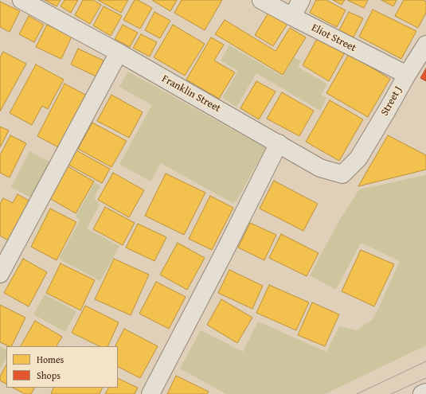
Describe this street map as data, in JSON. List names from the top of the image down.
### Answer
{
  "streets": {
    "street": ["Eliot Street", "Franklin Street", "Street J"]
  },
  "crossings": [
    ["Eliot Street", "Street J"],
    ["Franklin Street", "Street J"]
  ],
  "legend": ["Homes", "Shops"]
}
